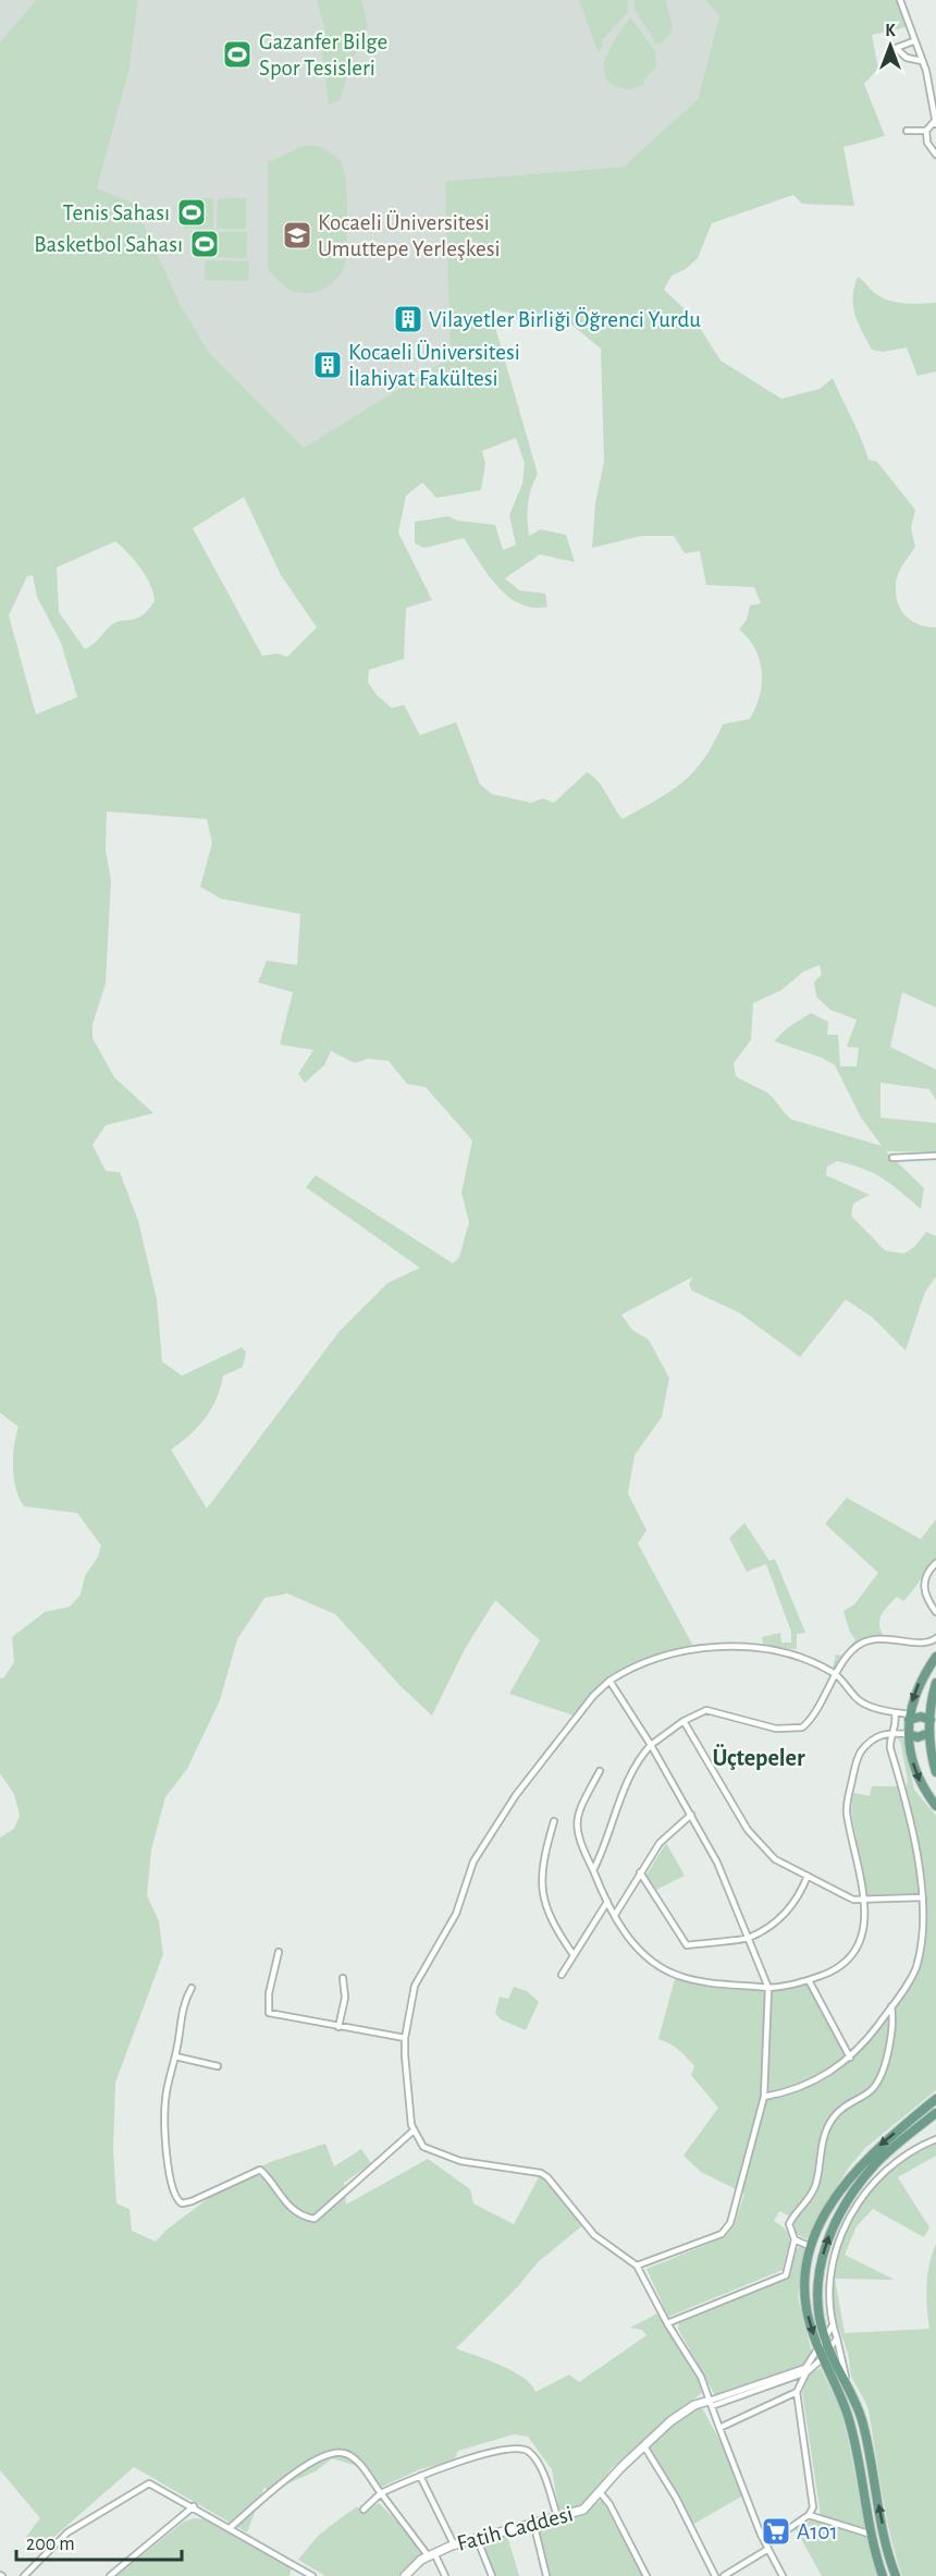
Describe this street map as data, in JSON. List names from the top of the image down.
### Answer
{
  "streets": {
    "street": ["Fatih Caddesi"]
  },
  "districts": ["Üçtepeler"],
  "places": {
    "sports": ["Gazanfer Bilge Spor Tesisleri", "Tenis Sahası", "Basketbol Sahası"],
    "school or university": ["Kocaeli Üniversitesi Umuttepe Yerleşkesi"],
    "building": ["Vilayetler Birliği Öğrenci Yurdu", "Kocaeli Üniversitesi İlahiyat Fakültesi"],
    "supermarket": ["A101"]
  },
  "scale_bar": "200 m",
  "north": "top"
}
